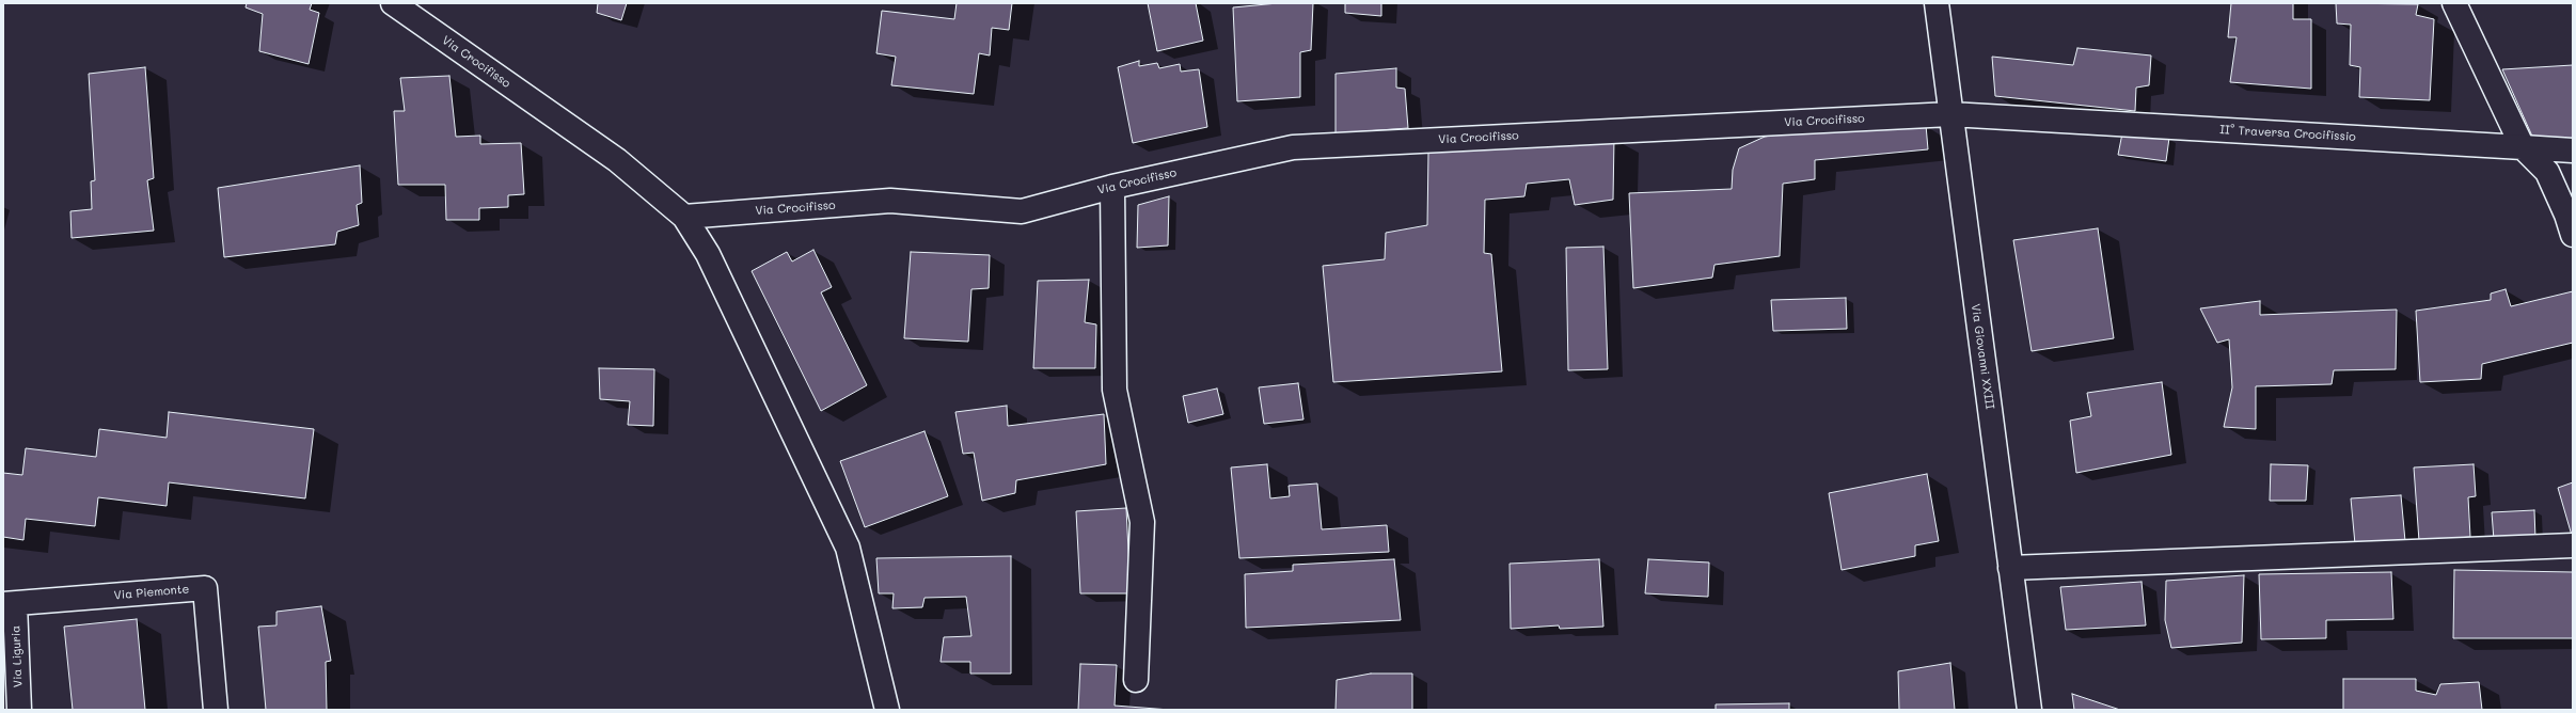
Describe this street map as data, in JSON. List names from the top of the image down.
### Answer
{
  "streets": {
    "street": [
      "Via Crocifisso",
      "II° Traversa Crocifissio",
      "Via Giovanni XXIII",
      "Via Piemonte",
      "Via Liguria"
    ]
  },
  "crossings": [
    ["Via Crocifisso", "II° Traversa Crocifissio"],
    ["Via Crocifisso", "Via Giovanni XXIII"],
    ["II° Traversa Crocifissio", "Via Giovanni XXIII"],
    ["Via Piemonte", "Via Liguria"]
  ]
}
